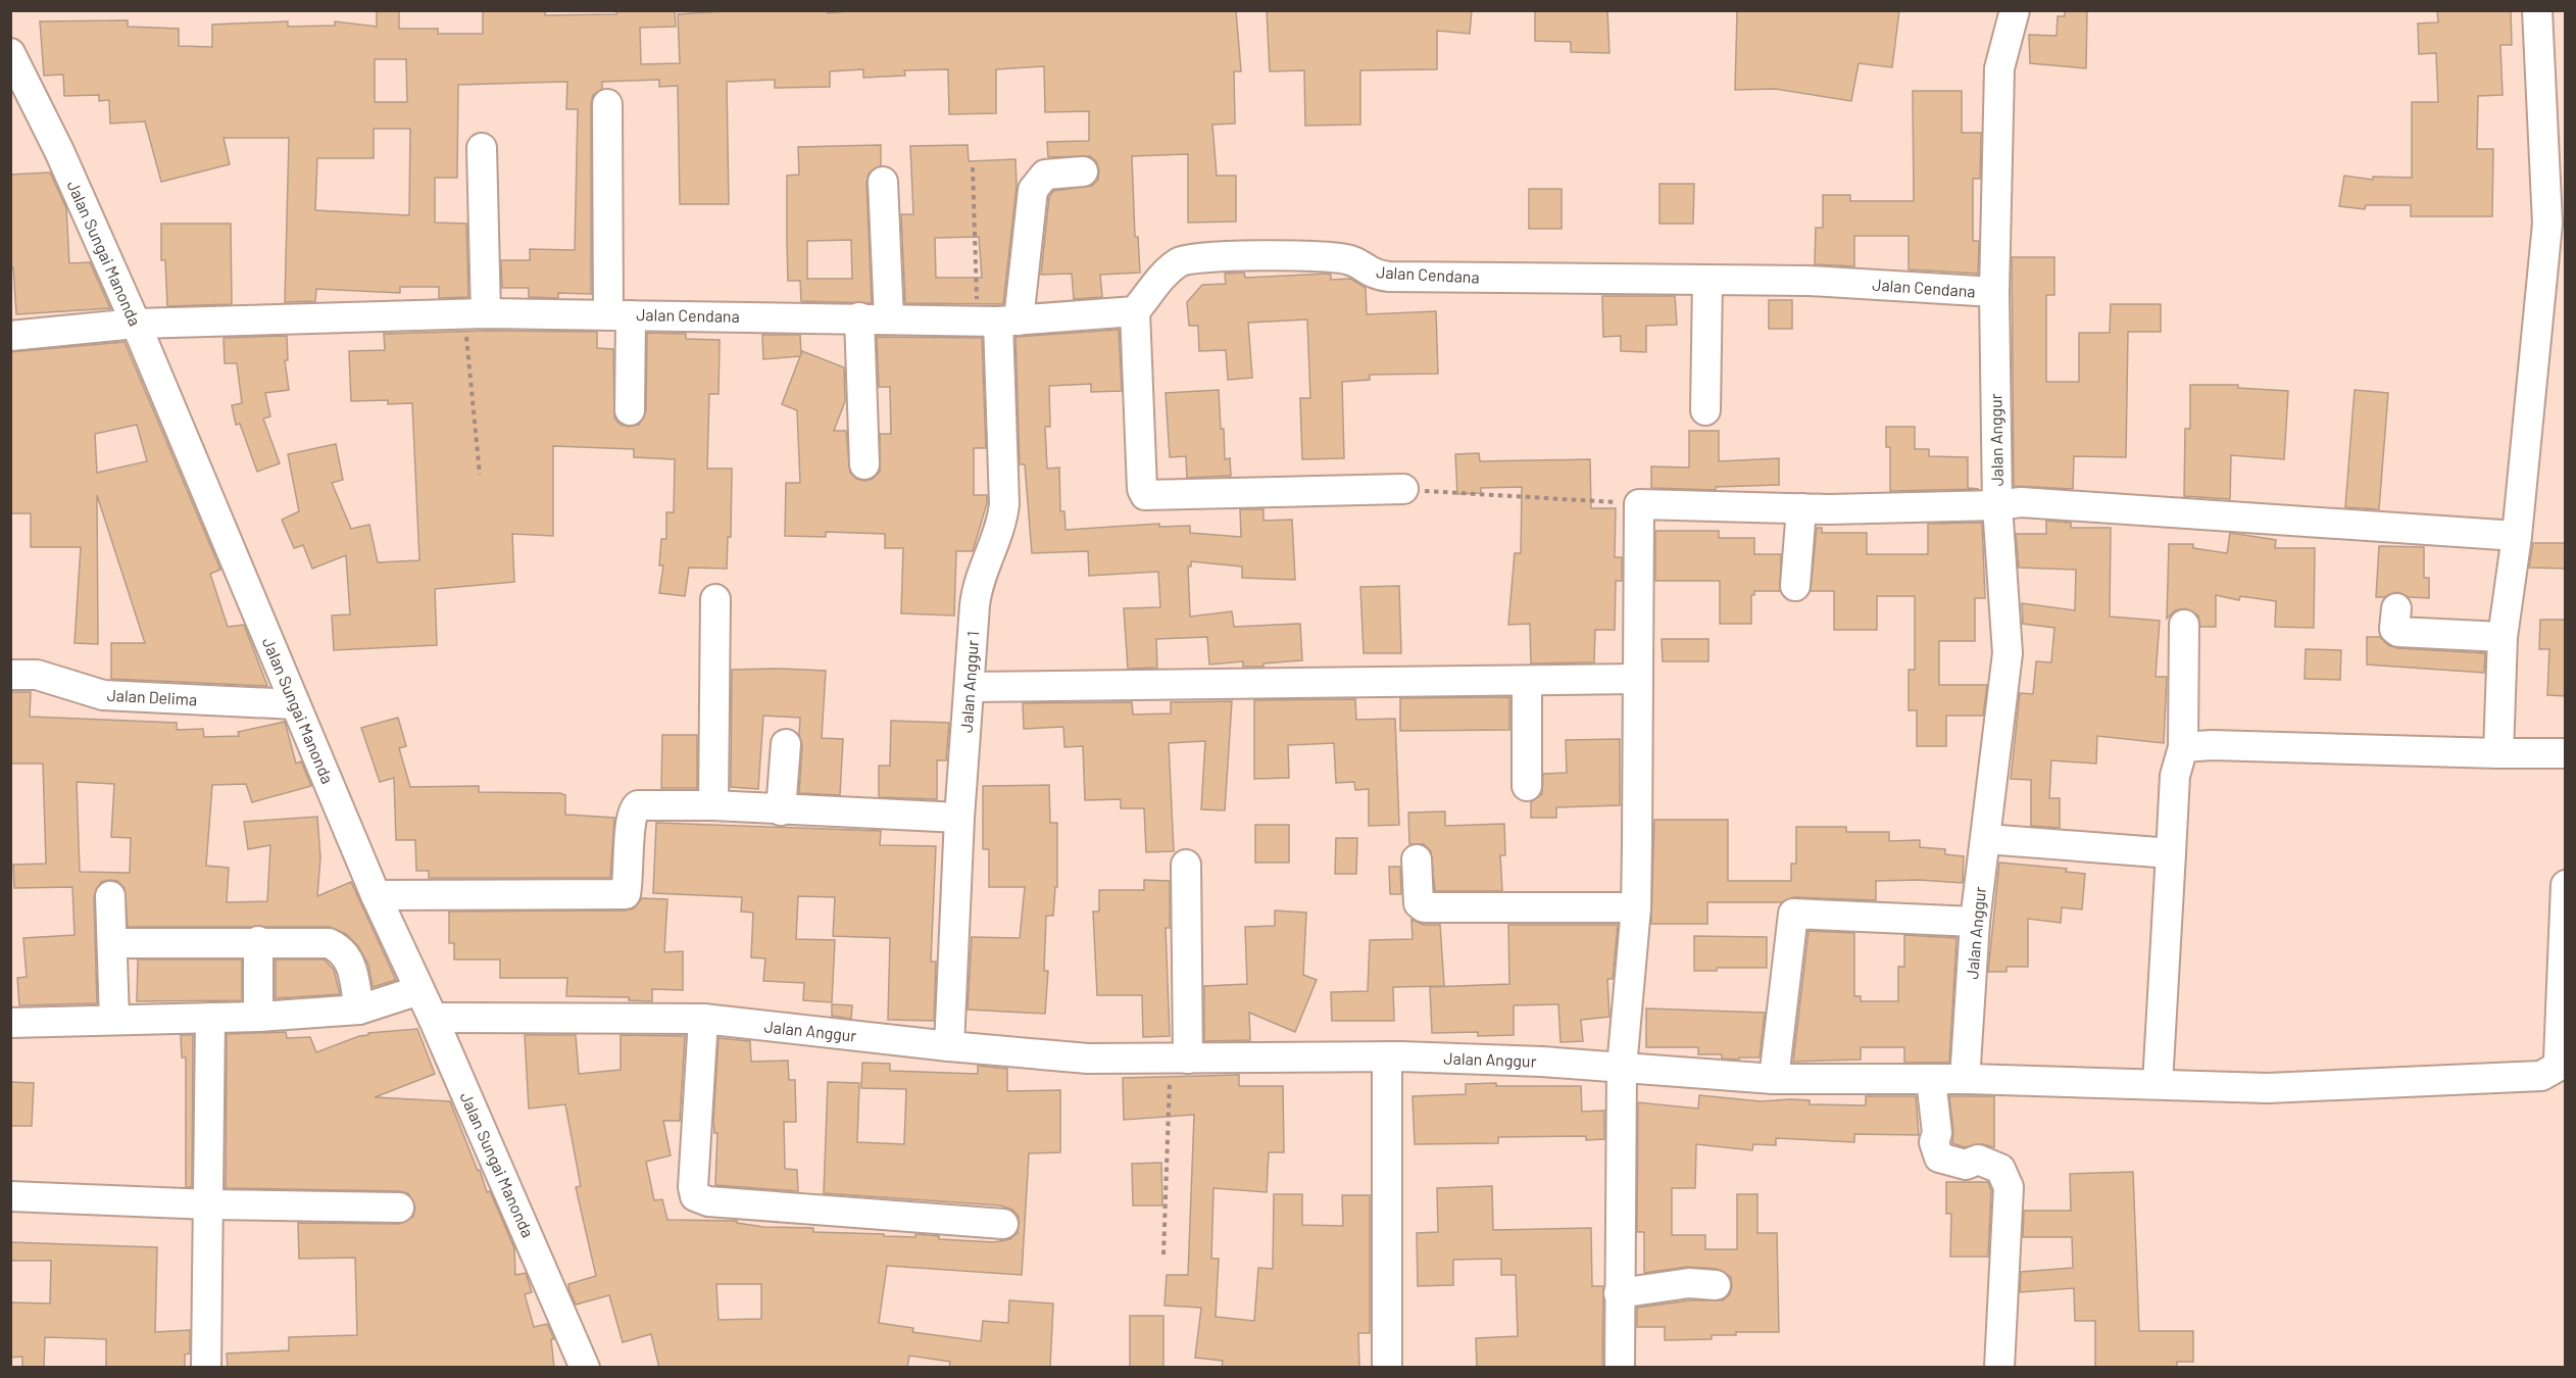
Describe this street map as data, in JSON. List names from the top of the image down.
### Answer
{
  "streets": {
    "street": [
      "Jalan Sungai Manonda",
      "Jalan Cendana",
      "Jalan Anggur",
      "Jalan Anggur 1",
      "Jalan Delima"
    ]
  },
  "crossings": [
    ["Jalan Sungai Manonda", "Jalan Cendana"],
    ["Jalan Sungai Manonda", "Jalan Anggur"],
    ["Jalan Sungai Manonda", "Jalan Delima"],
    ["Jalan Cendana", "Jalan Anggur"],
    ["Jalan Cendana", "Jalan Anggur 1"],
    ["Jalan Anggur", "Jalan Anggur 1"]
  ]
}
